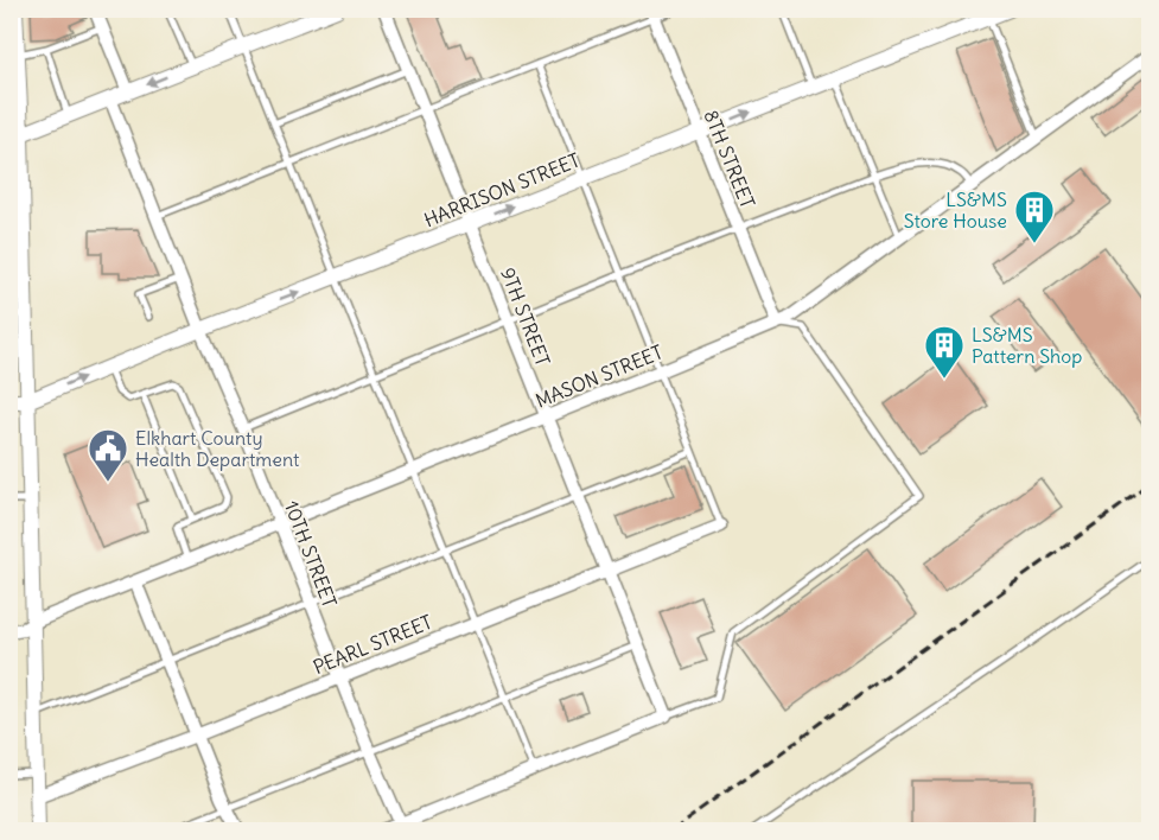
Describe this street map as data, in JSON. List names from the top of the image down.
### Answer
{
  "streets": {
    "street": [
      "8TH STREET",
      "HARRISON STREET",
      "9TH STREET",
      "MASON STREET",
      "10TH STREET",
      "PEARL STREET"
    ]
  },
  "crossings": [
    ["8TH STREET", "HARRISON STREET"],
    ["8TH STREET", "MASON STREET"],
    ["HARRISON STREET", "9TH STREET"],
    ["HARRISON STREET", "10TH STREET"],
    ["9TH STREET", "MASON STREET"],
    ["9TH STREET", "PEARL STREET"],
    ["MASON STREET", "10TH STREET"],
    ["10TH STREET", "PEARL STREET"]
  ],
  "one_way": ["HARRISON STREET"],
  "places": {
    "building": ["LS&MS Store House", "LS&MS Pattern Shop"],
    "public building": ["Elkhart County Health Department"]
  }
}
